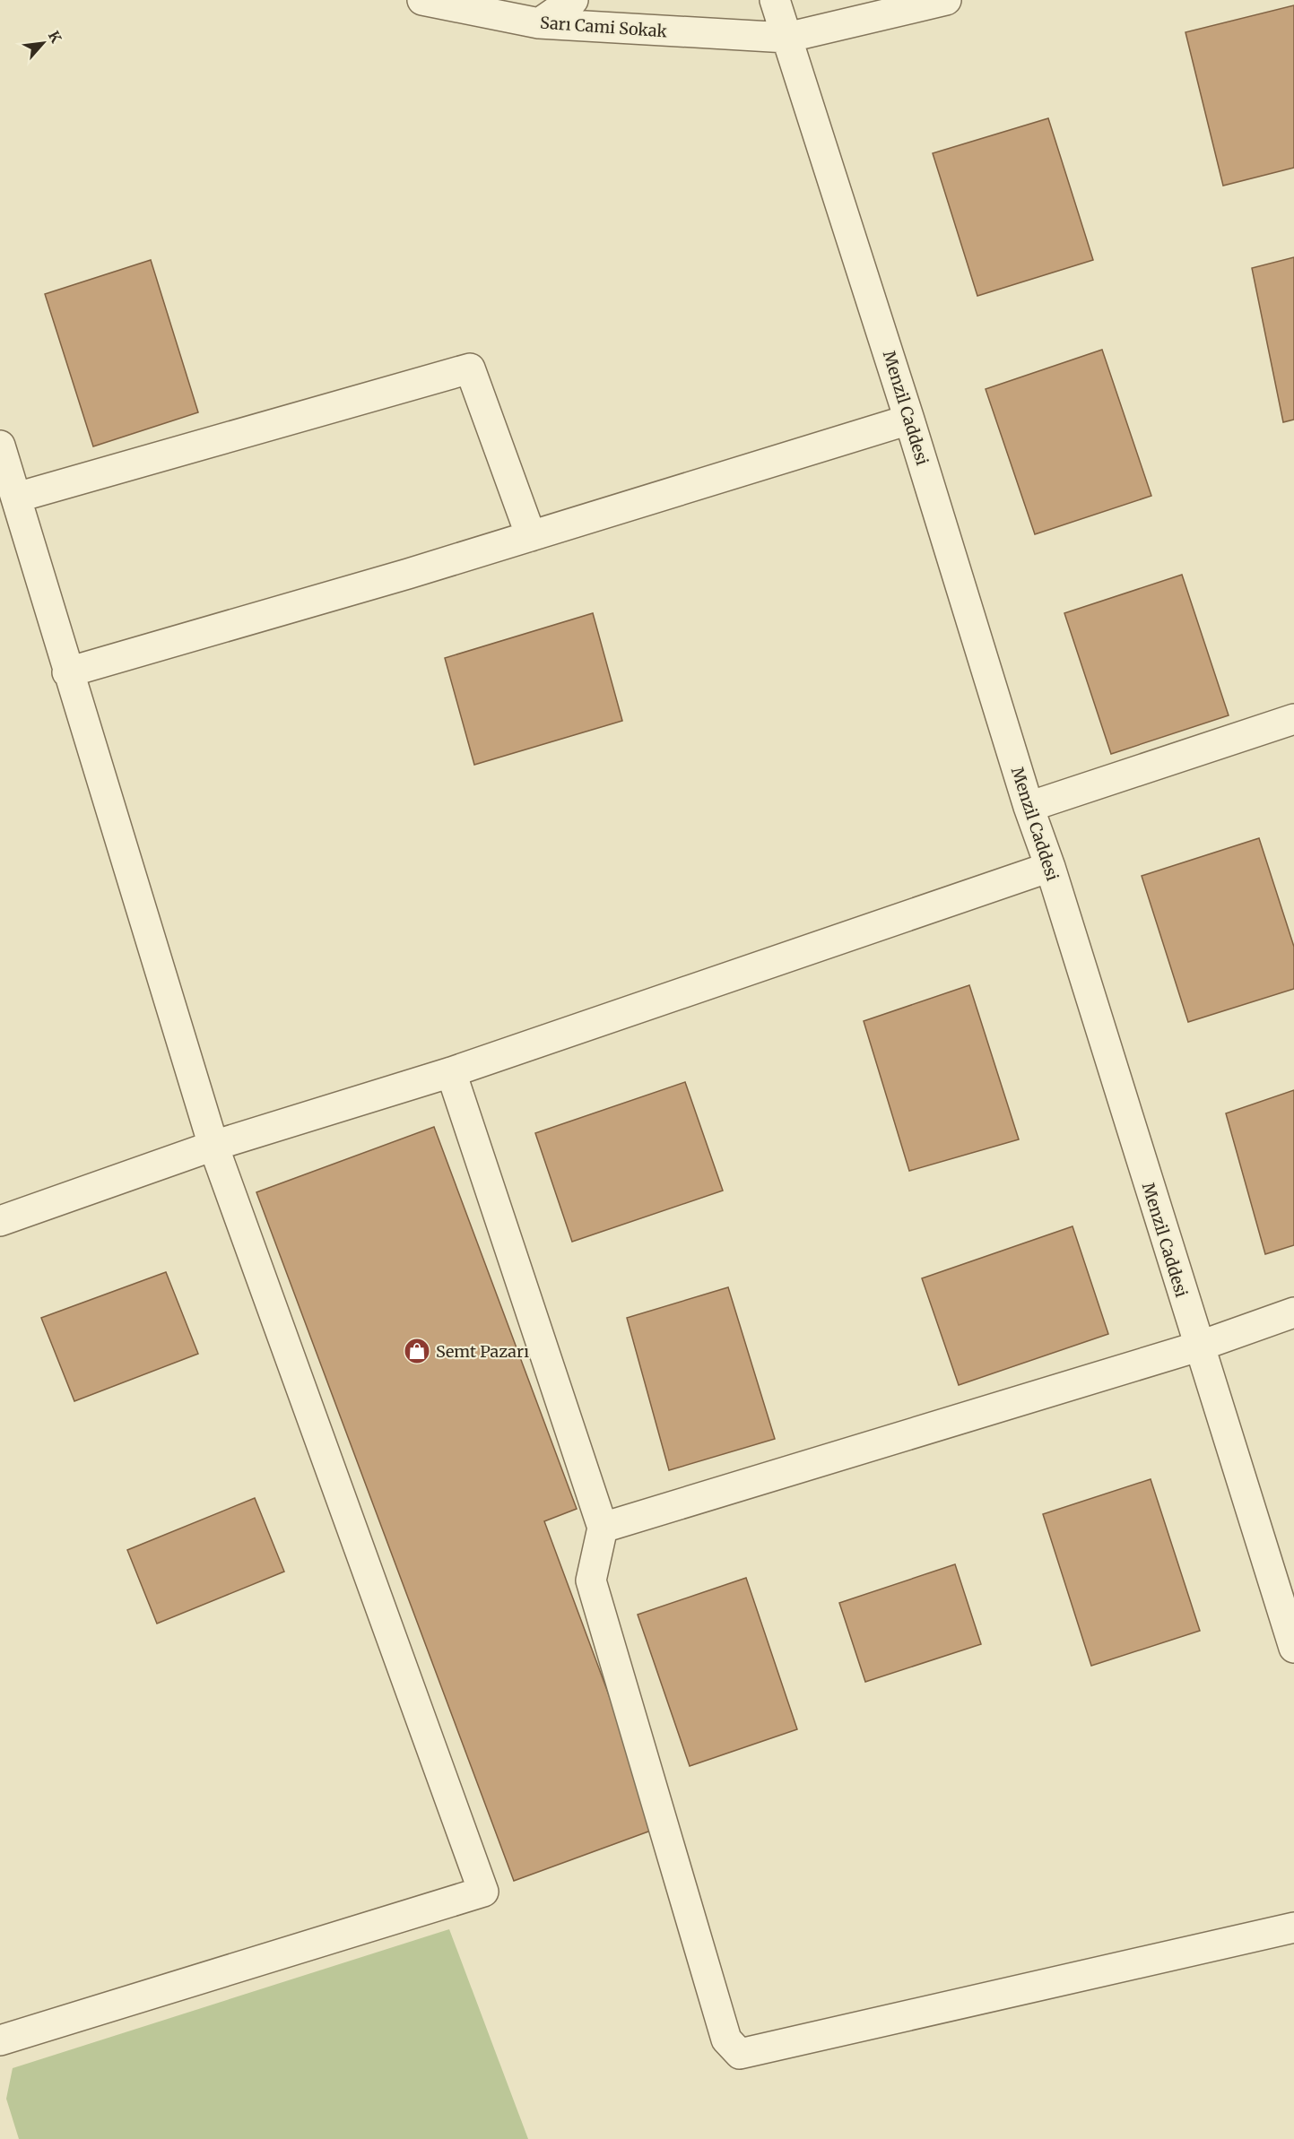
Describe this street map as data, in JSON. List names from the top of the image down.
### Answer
{
  "streets": {
    "street": ["Sarı Cami Sokak", "Menzil Caddesi"]
  },
  "crossings": [
    ["Sarı Cami Sokak", "Menzil Caddesi"]
  ],
  "places": {
    "shop": ["Semt Pazarı"]
  },
  "north": "top right"
}
